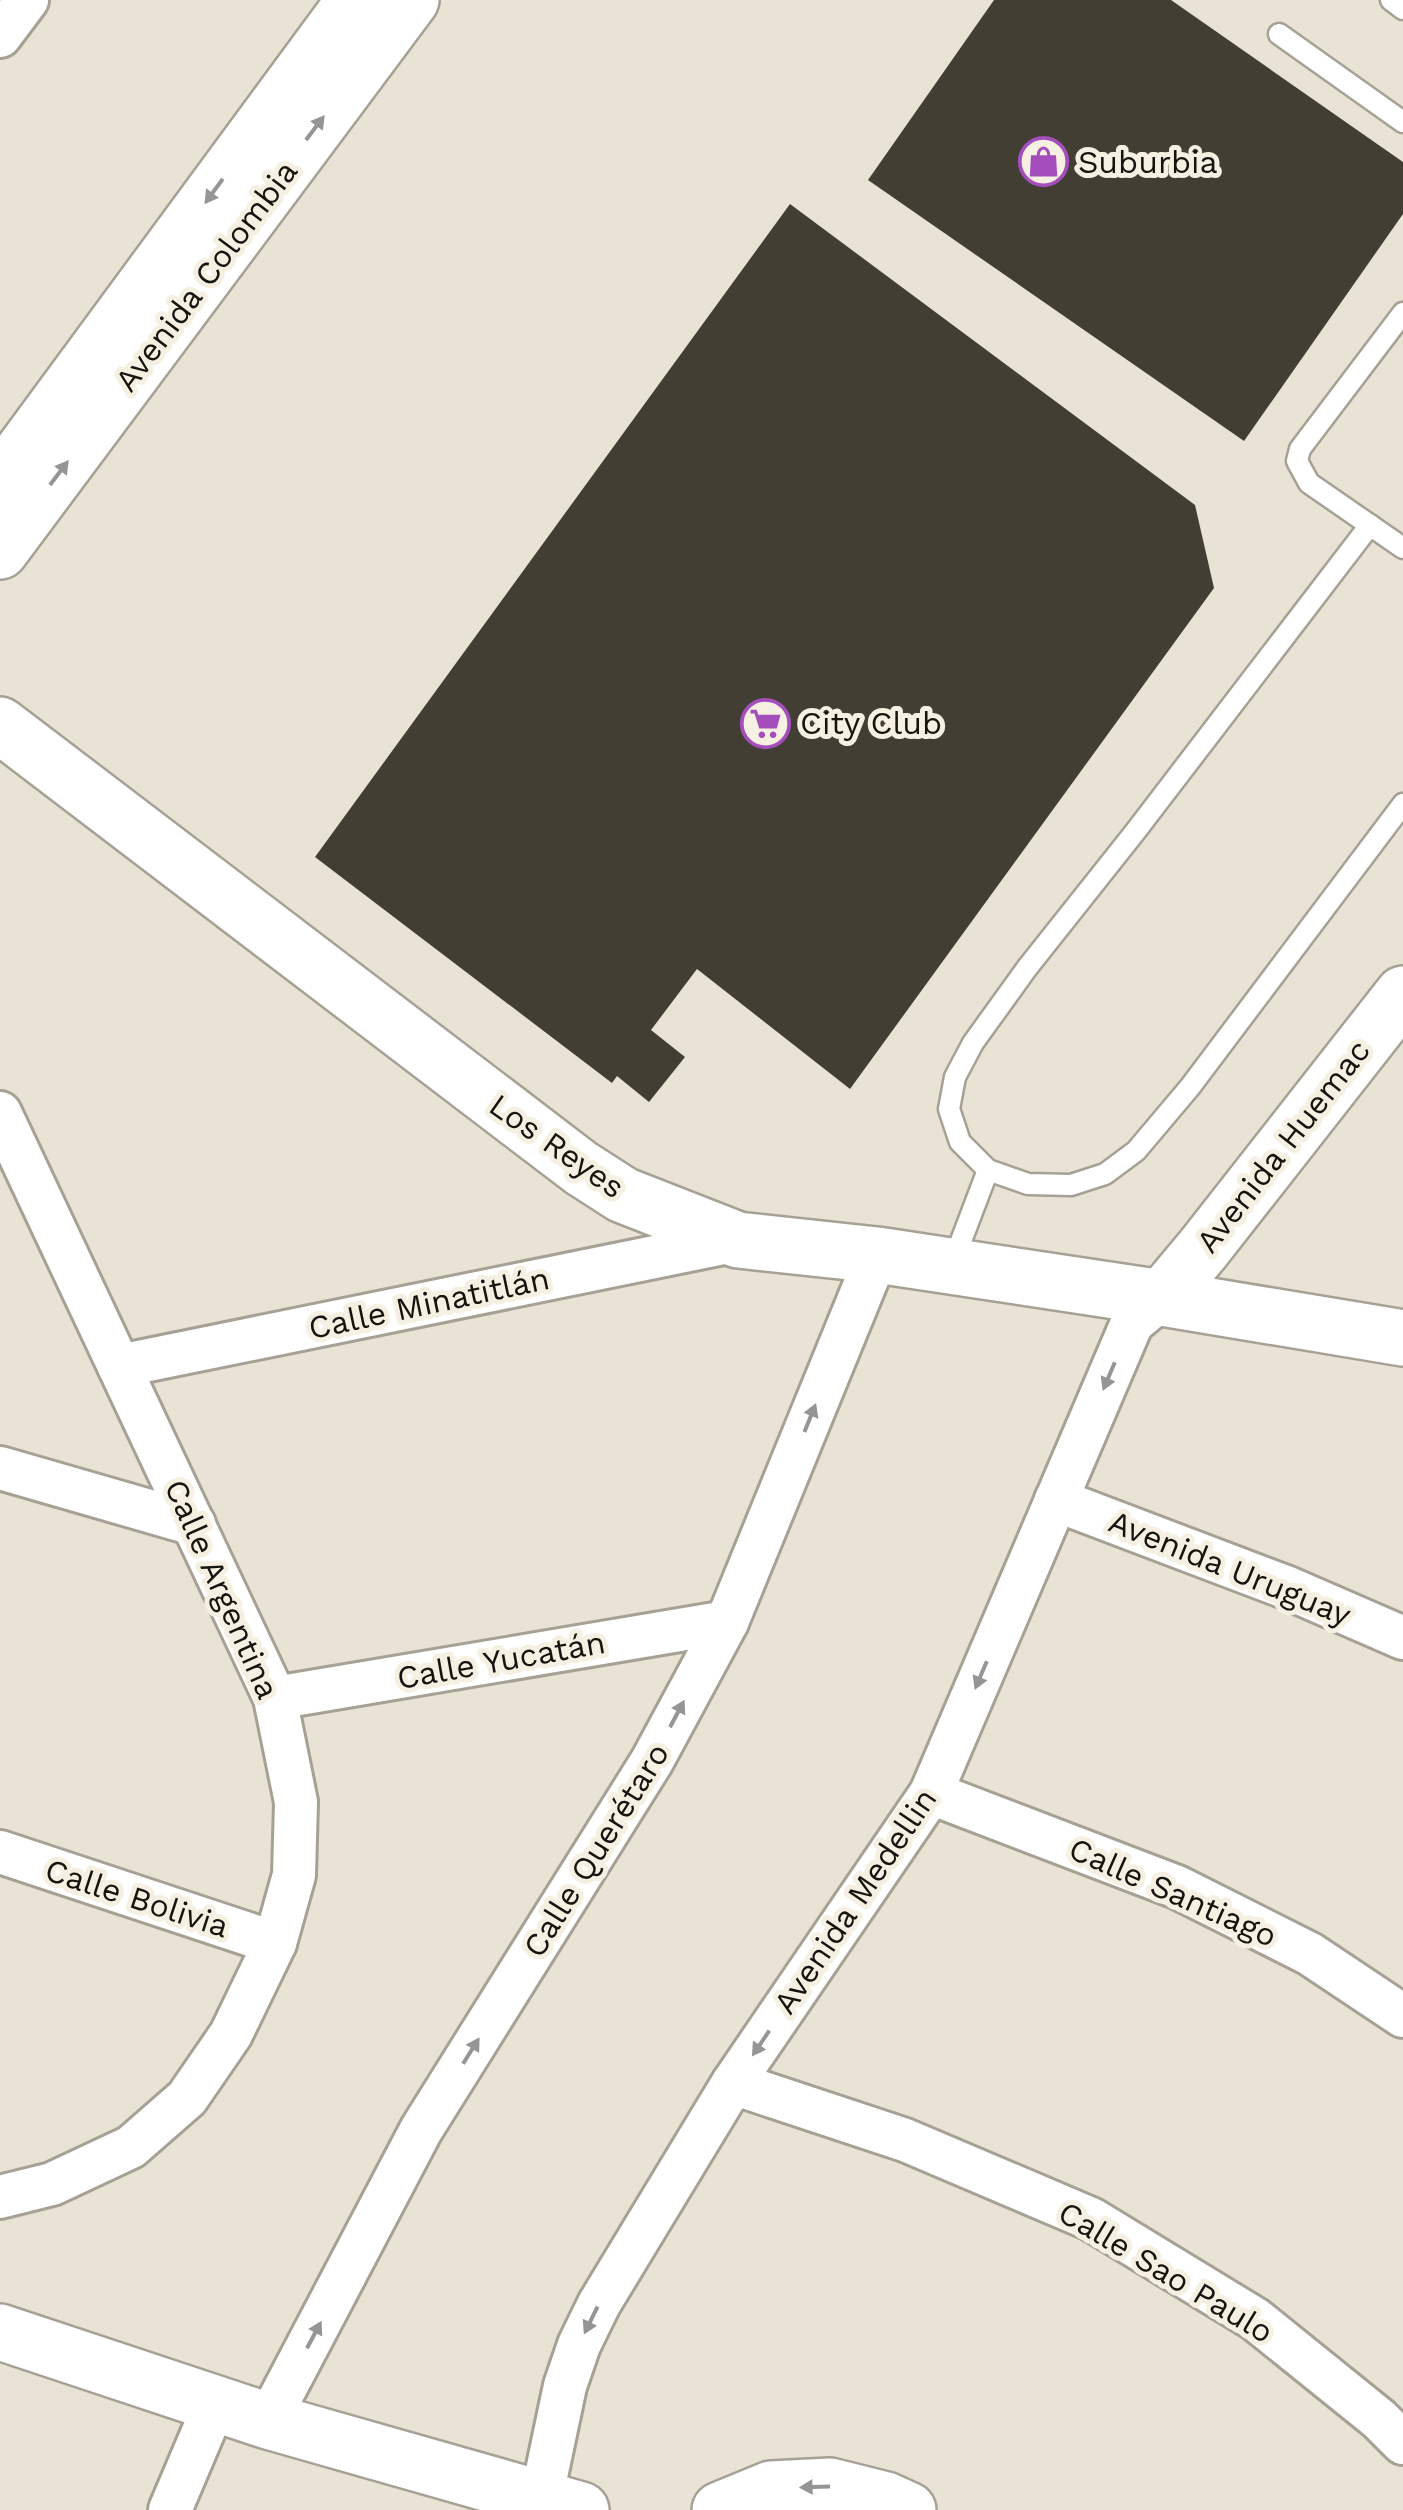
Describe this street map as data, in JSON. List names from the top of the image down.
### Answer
{
  "streets": {
    "street": [
      "Avenida Colombia",
      "Los Reyes",
      "Avenida Huemac",
      "Calle Minatitlán",
      "Avenida Uruguay",
      "Calle Argentina",
      "Calle Yucatán",
      "Calle Querétaro",
      "Calle Santiago",
      "Calle Bolivia",
      "Avenida Medellin",
      "Calle Sao Paulo"
    ]
  },
  "crossings": [
    ["Los Reyes", "Avenida Huemac"],
    ["Los Reyes", "Calle Minatitlán"],
    ["Los Reyes", "Calle Querétaro"],
    ["Los Reyes", "Avenida Medellin"],
    ["Avenida Huemac", "Avenida Medellin"],
    ["Calle Minatitlán", "Calle Argentina"],
    ["Avenida Uruguay", "Avenida Medellin"],
    ["Calle Argentina", "Calle Yucatán"],
    ["Calle Argentina", "Calle Bolivia"],
    ["Calle Yucatán", "Calle Querétaro"],
    ["Calle Santiago", "Avenida Medellin"],
    ["Avenida Medellin", "Calle Sao Paulo"]
  ],
  "one_way": ["Calle Querétaro", "Avenida Medellin"],
  "places": {
    "shop": ["Suburbia"],
    "supermarket": ["City Club"]
  }
}
